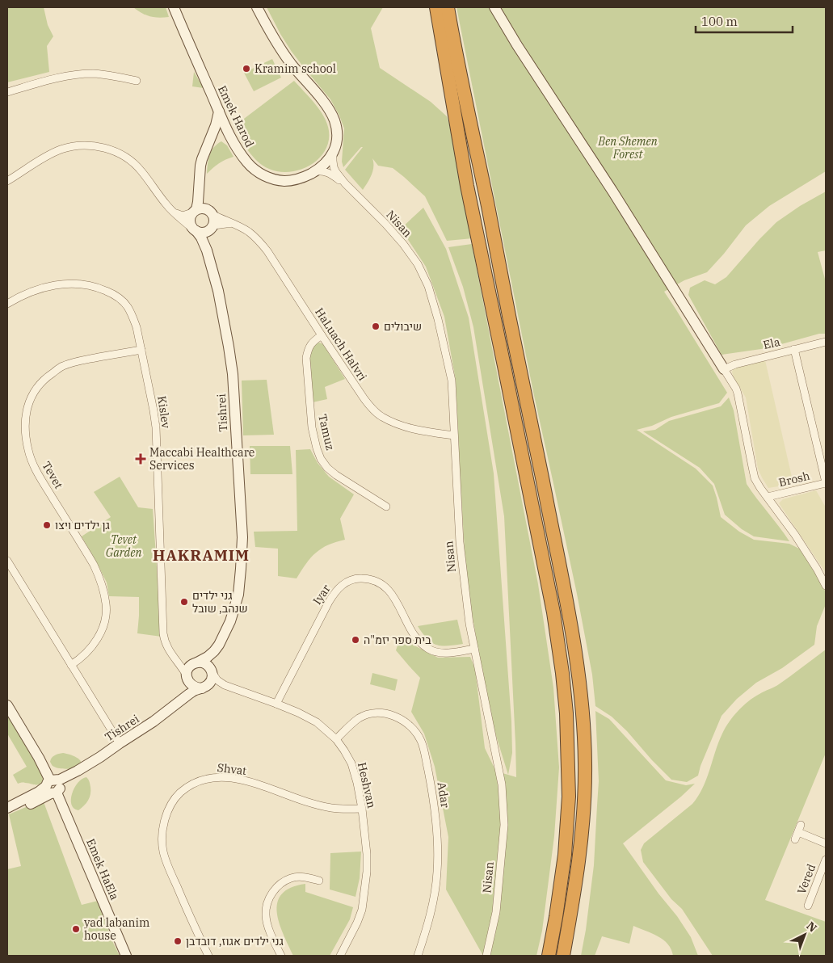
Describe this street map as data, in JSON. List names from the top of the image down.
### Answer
{
  "streets": {
    "street": [
      "Emek Harod",
      "Nisan",
      "Ela",
      "HaLuach HaIvri",
      "Kislev",
      "Tishrei",
      "Tamuz",
      "Tevet",
      "Brosh",
      "Iyar",
      "Shvat",
      "Heshvan",
      "Adar",
      "Emek HaEla",
      "Vered"
    ]
  },
  "crossings": [
    ["Emek Harod", "Nisan"],
    ["Nisan", "HaLuach HaIvri"],
    ["Nisan", "Iyar"],
    ["HaLuach HaIvri", "Tishrei"],
    ["HaLuach HaIvri", "Tamuz"],
    ["Kislev", "Tishrei"],
    ["Kislev", "Tevet"],
    ["Kislev", "Heshvan"],
    ["Tishrei", "Heshvan"],
    ["Tishrei", "Emek HaEla"],
    ["Iyar", "Heshvan"],
    ["Shvat", "Heshvan"],
    ["Heshvan", "Adar"]
  ],
  "districts": ["HAKRAMIM"],
  "parks": ["Ben Shemen Forest", "Tevet Garden"],
  "places": {
    "other": [
      "Kramim school",
      "שיבולים",
      "גן ילדים ויצו",
      "גני ילדים שנהב, שובל",
      "בית ספר יזמ\"ה",
      "yad labanim house",
      "גני ילדים אגוז, דובדבן"
    ],
    "health": ["Maccabi Healthcare Services"]
  },
  "scale_bar": "100 m",
  "north": "top right"
}
